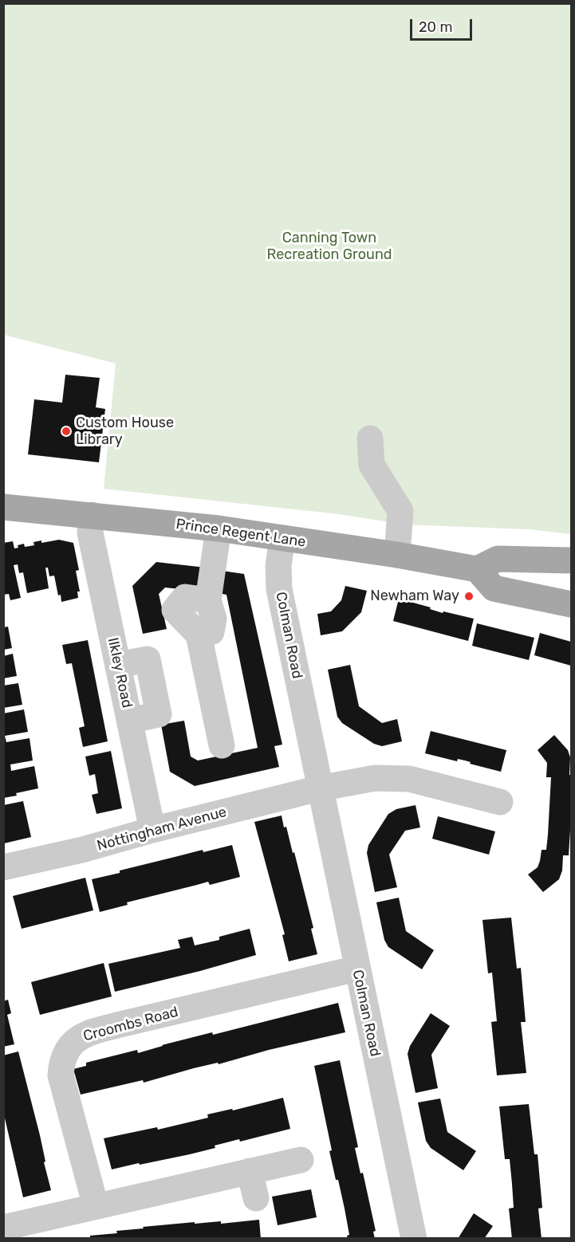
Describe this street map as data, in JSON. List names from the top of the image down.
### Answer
{
  "streets": {
    "main road": ["Prince Regent Lane"],
    "street": [
      "Colman Road",
      "Ilkley Road",
      "Nottingham Avenue",
      "Croombs Road"
    ]
  },
  "crossings": [
    ["Prince Regent Lane", "Colman Road"],
    ["Prince Regent Lane", "Ilkley Road"],
    ["Colman Road", "Nottingham Avenue"],
    ["Colman Road", "Croombs Road"],
    ["Ilkley Road", "Nottingham Avenue"]
  ],
  "parks": ["Canning Town Recreation Ground"],
  "places": ["Custom House Library", "Newham Way"],
  "scale_bar": "20 m"
}
